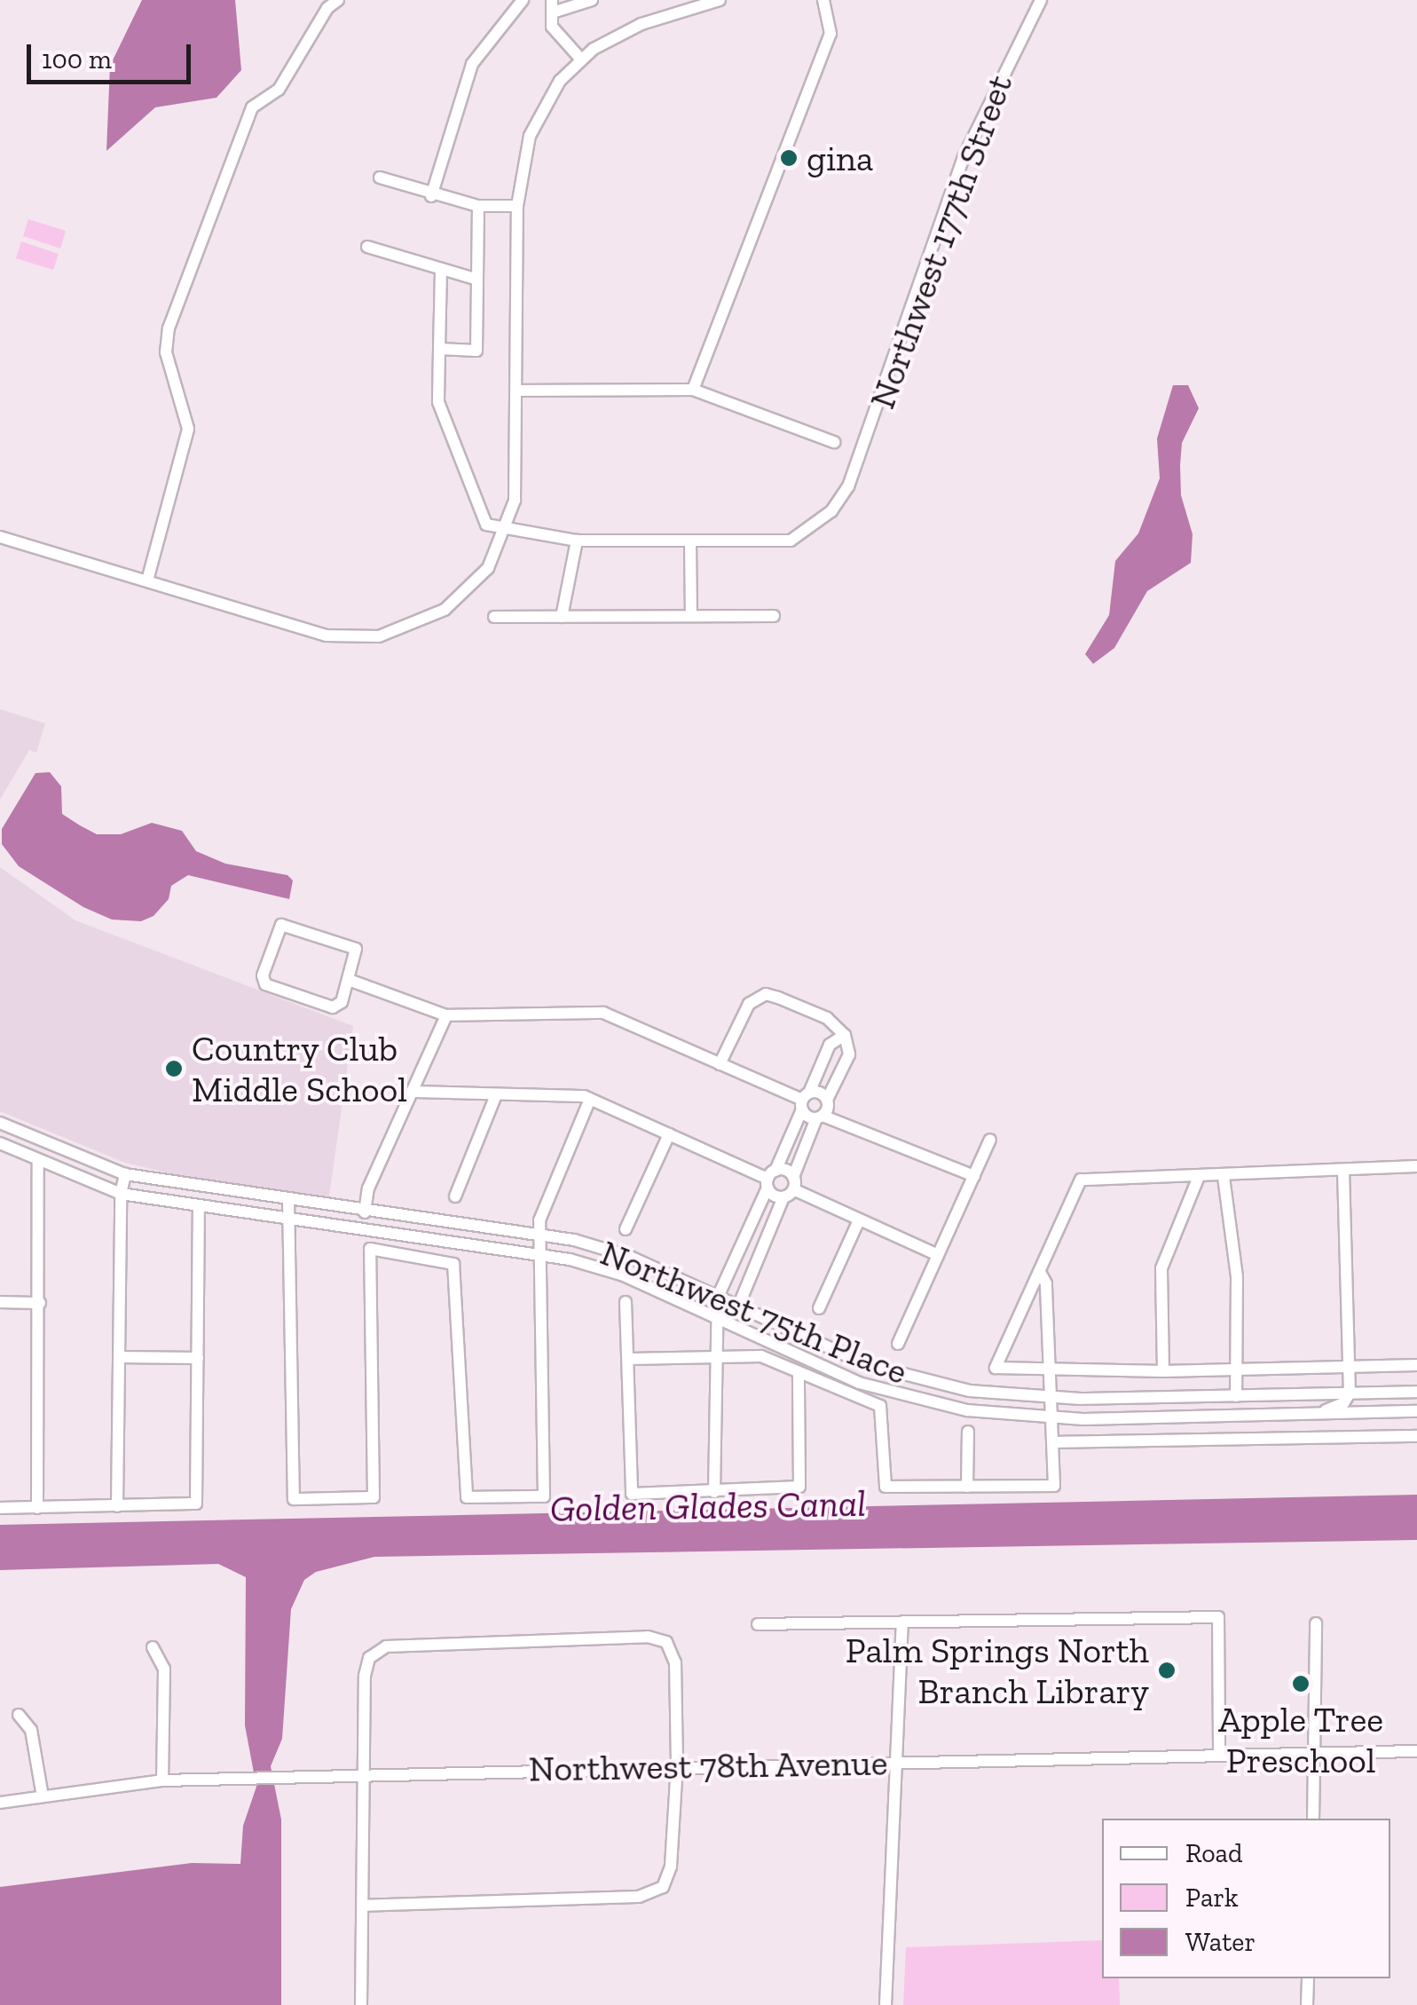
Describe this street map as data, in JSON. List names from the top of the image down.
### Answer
{
  "streets": {
    "street": ["Northwest 177th Street", "Northwest 75th Place", "Northwest 78th Avenue"]
  },
  "water": ["Golden Glades Canal"],
  "places": [
    "gina",
    "Country Club Middle School",
    "Palm Springs North Branch Library",
    "Apple Tree Preschool"
  ],
  "legend": ["Road", "Park", "Water"],
  "scale_bar": "100 m"
}
